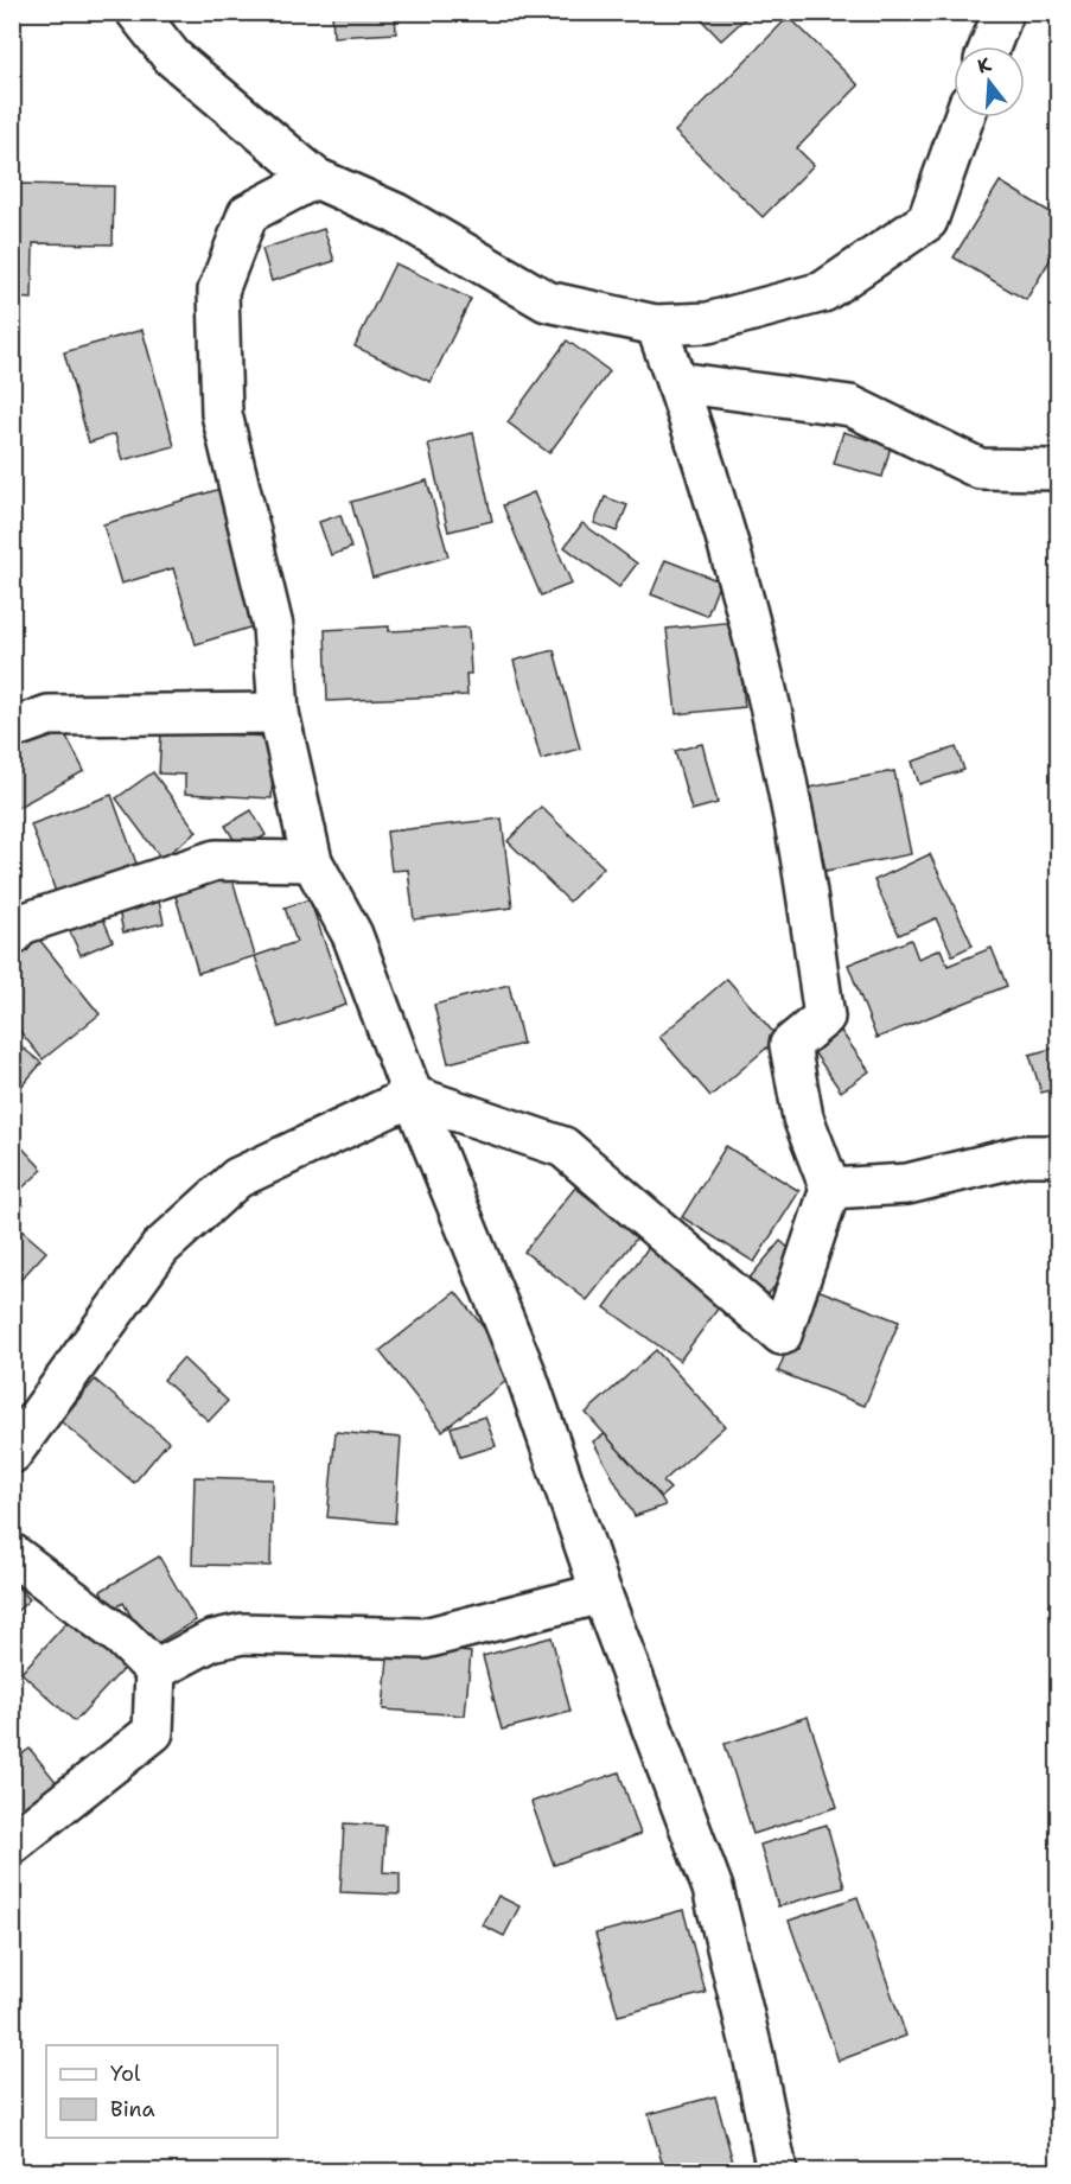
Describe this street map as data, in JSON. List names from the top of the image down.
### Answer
{
  "legend": ["Yol", "Bina"],
  "north": "top"
}
